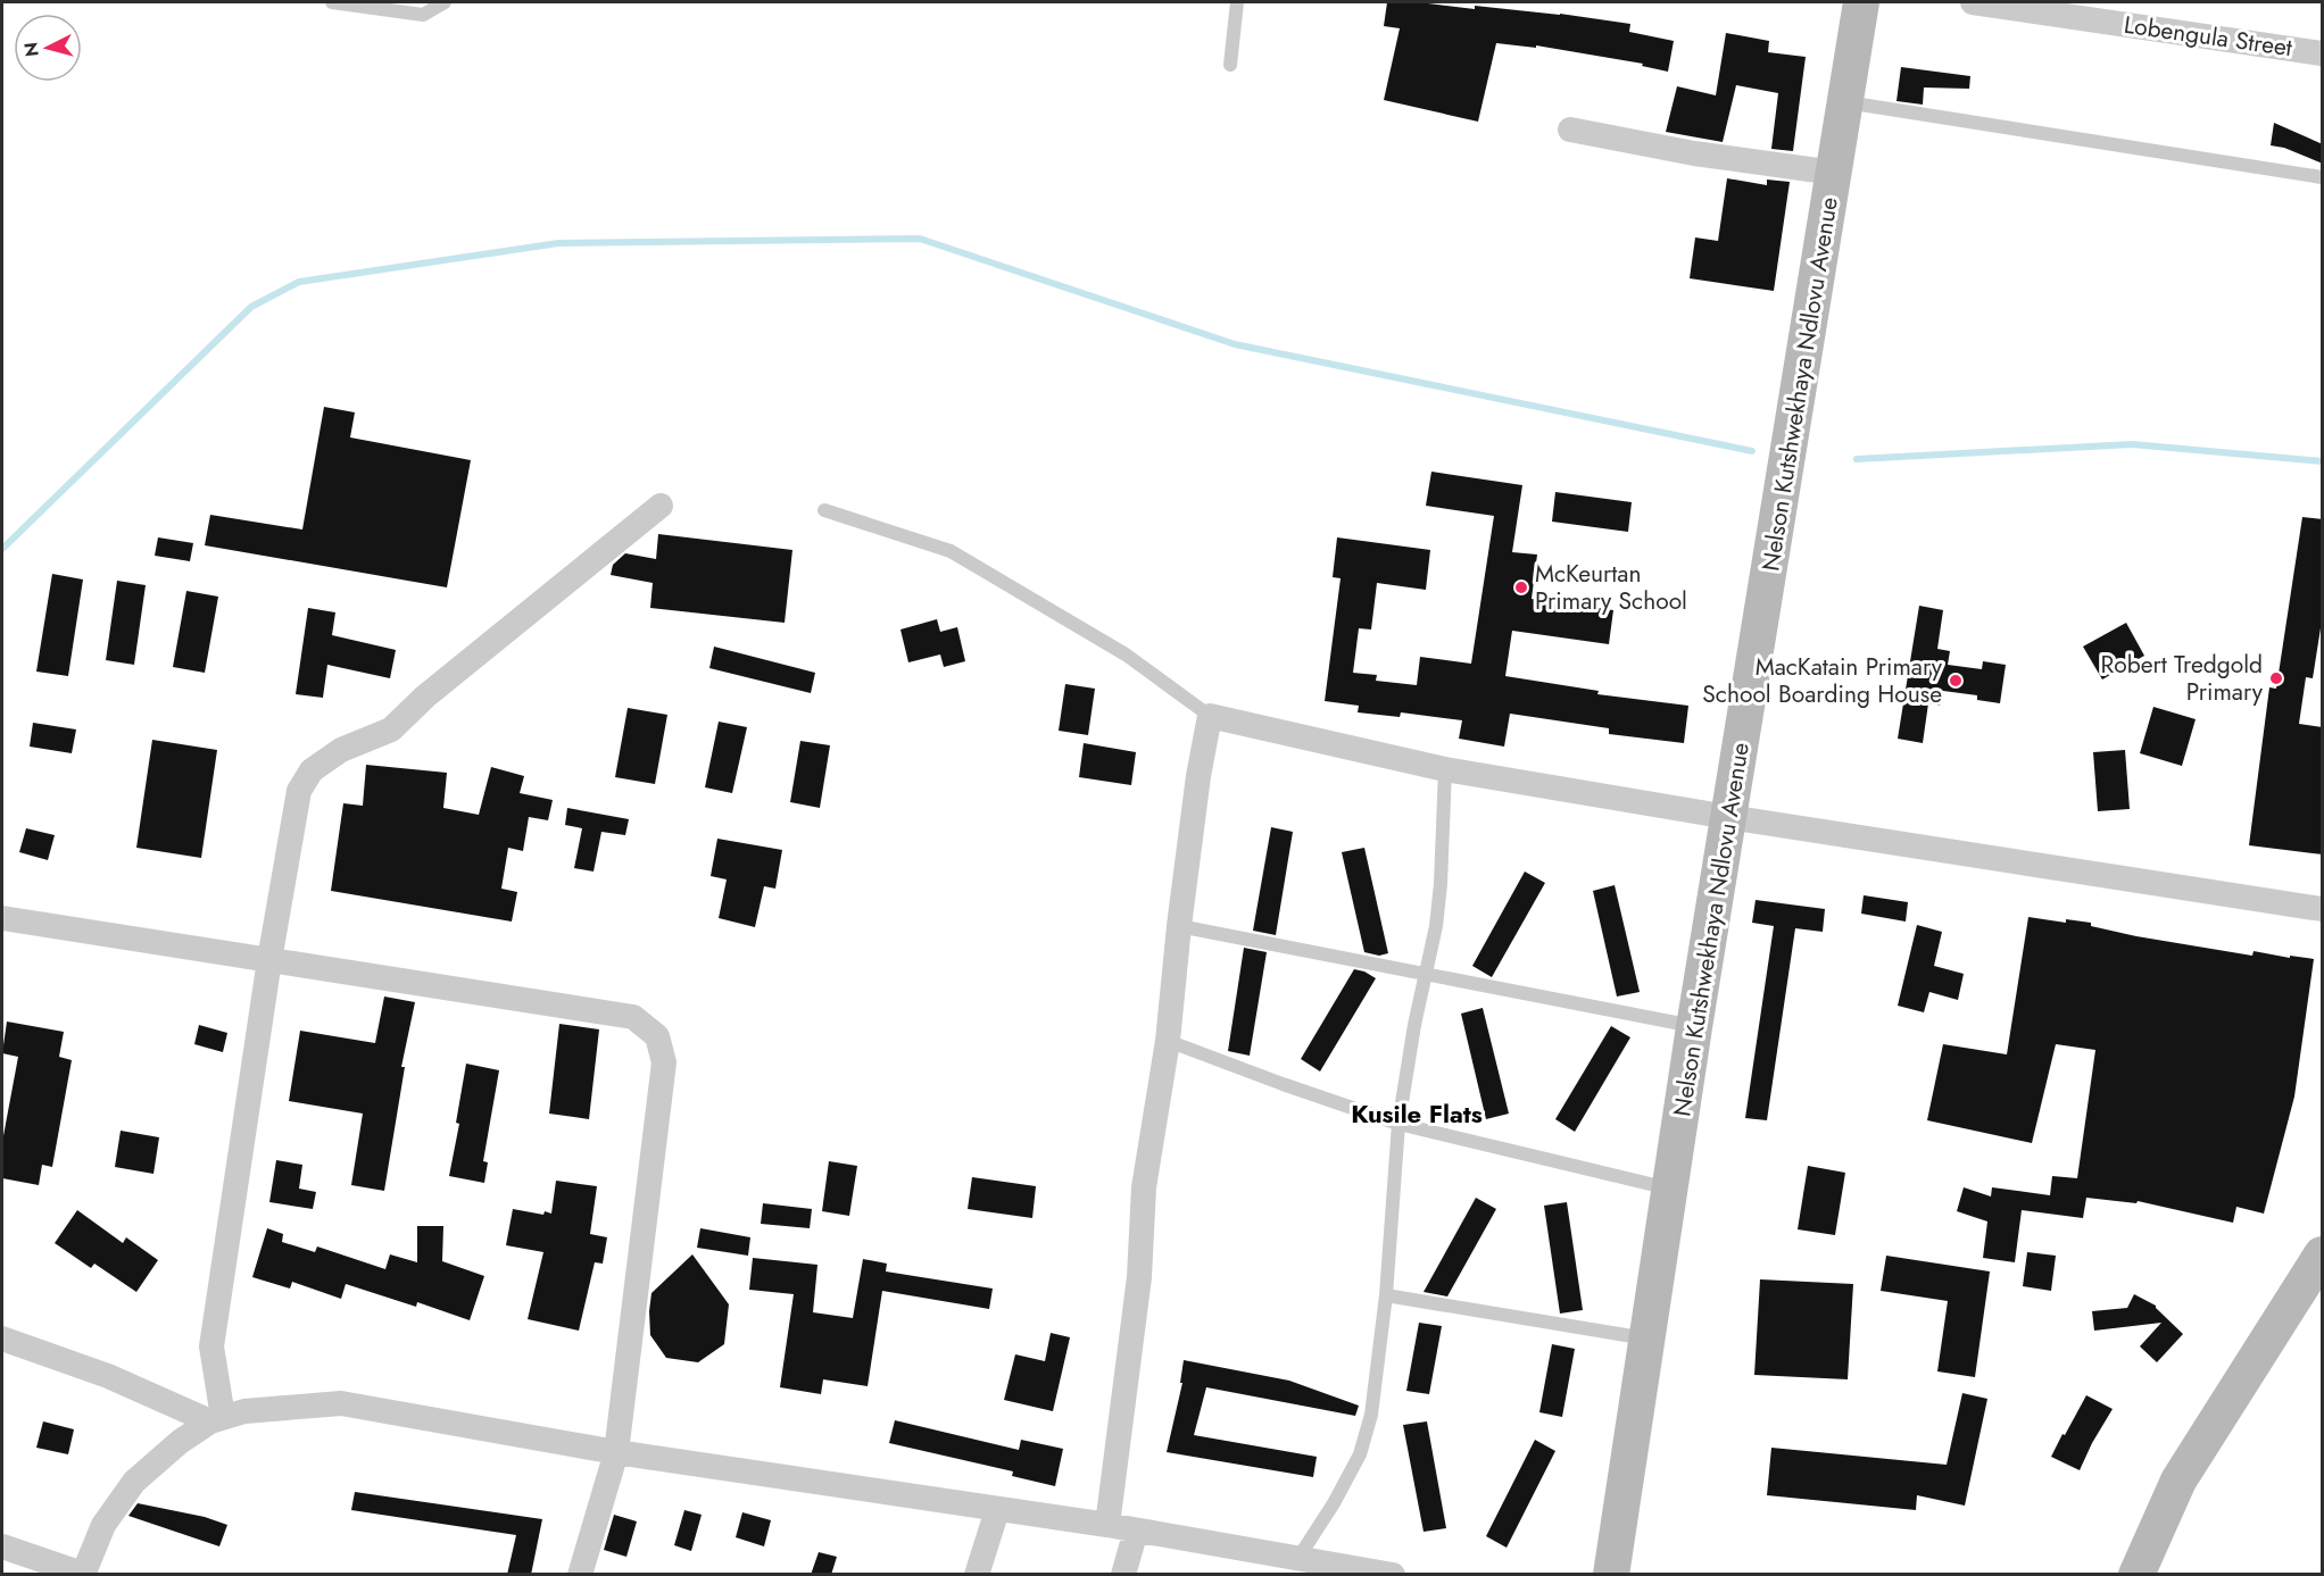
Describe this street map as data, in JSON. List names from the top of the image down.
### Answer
{
  "streets": {
    "street": ["Lobengula Street", "Nelson Kutshwekhaya Ndlovu Avenue"]
  },
  "districts": ["Kusile Flats"],
  "places": ["McKeurtan Primary School", "Robert Tredgold Primary", "MacKatain Primary School Boarding House"],
  "north": "left"
}
